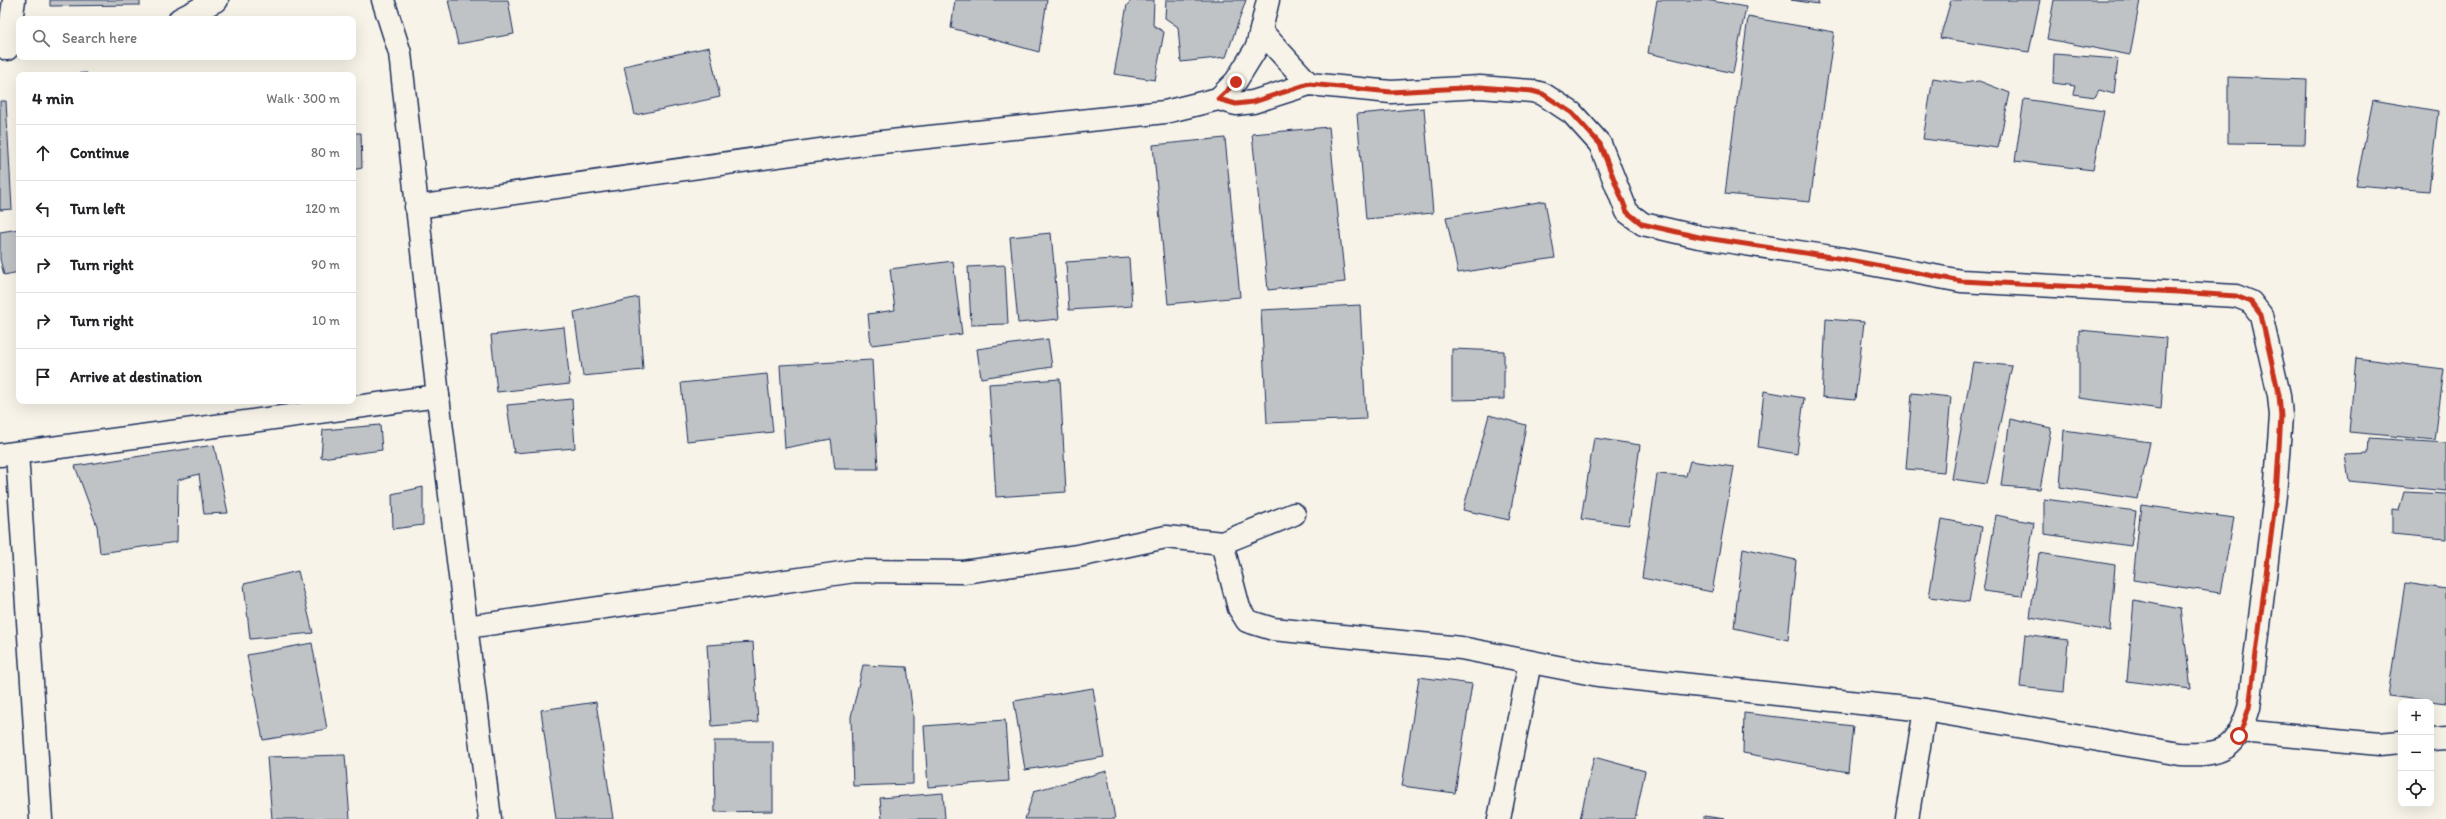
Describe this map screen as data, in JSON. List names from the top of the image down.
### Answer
{
  "page": {
    "search": "Search here",
    "heading": ["4 min", "Walk · 300 m"],
    "list": [
      ["Continue", "80 m"],
      ["Turn left", "120 m"],
      ["Turn right", "90 m"],
      ["Turn right", "10 m"],
      "Arrive at destination"
    ],
    "map_buttons": ["+", "−"]
  }
}
